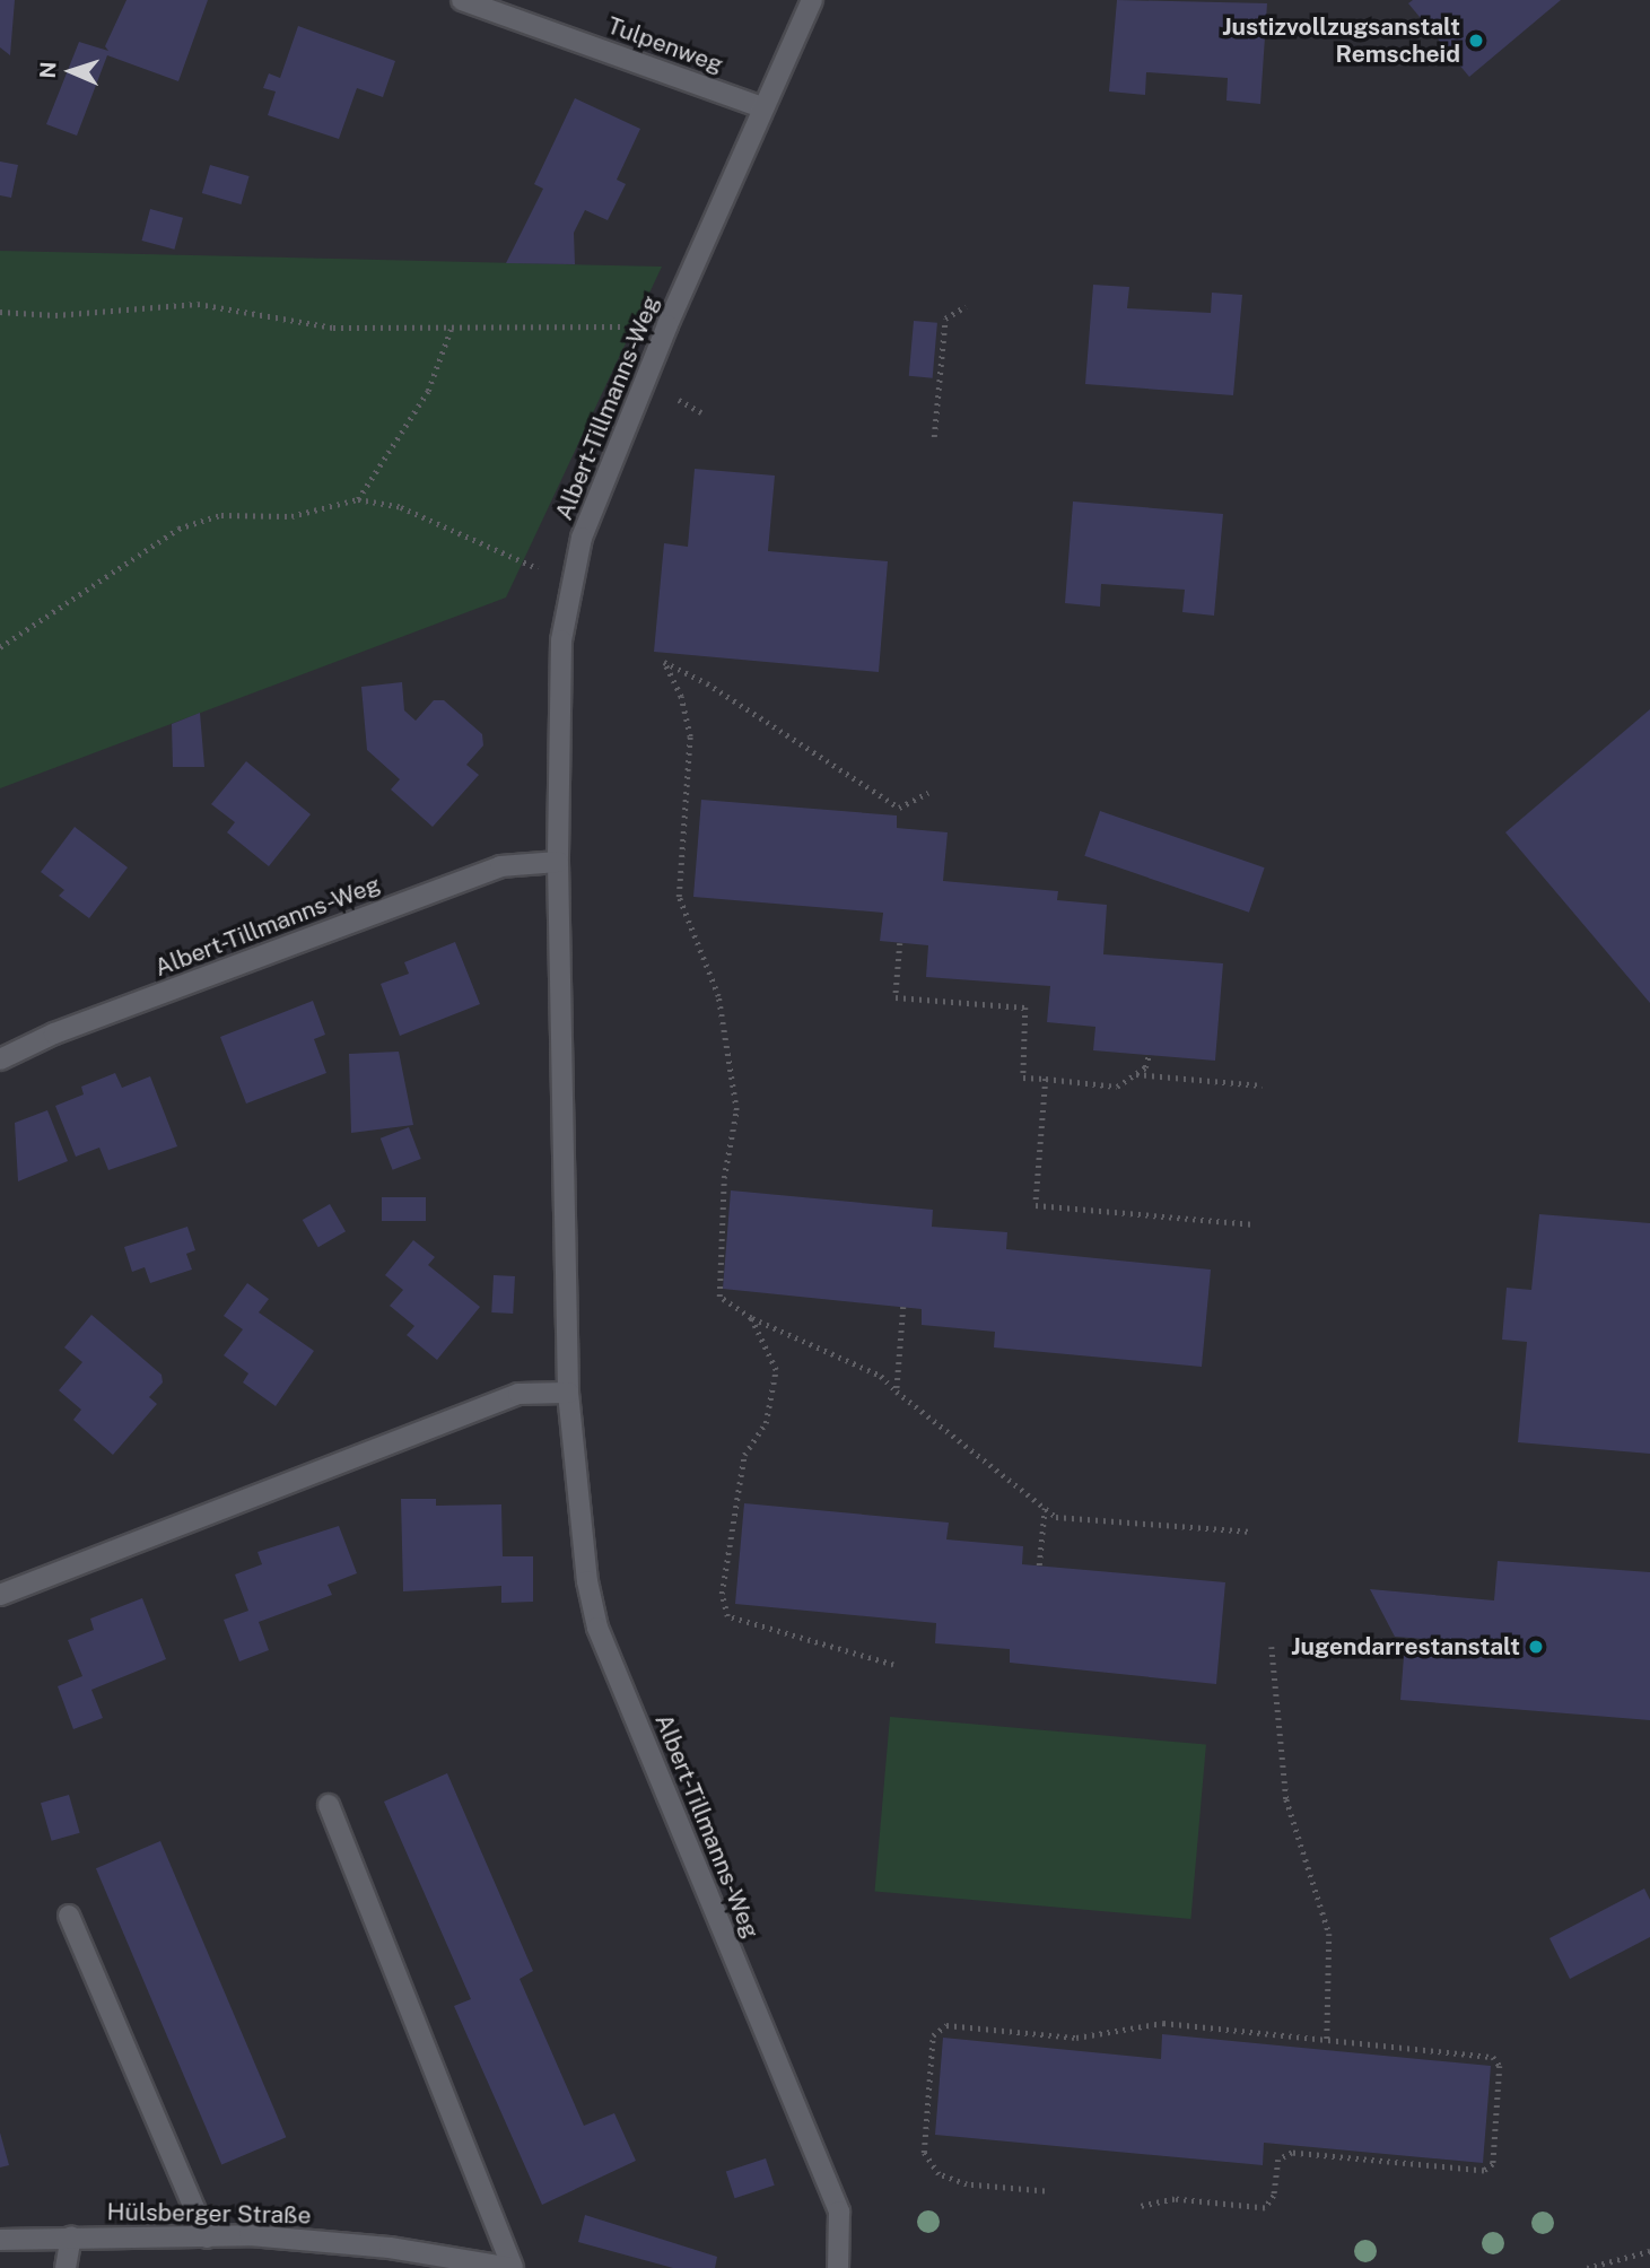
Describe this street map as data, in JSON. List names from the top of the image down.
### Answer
{
  "streets": {
    "street": ["Tulpenweg", "Albert-Tillmanns-Weg", "Hülsberger Straße"]
  },
  "crossings": [
    ["Tulpenweg", "Albert-Tillmanns-Weg"]
  ],
  "places": ["Justizvollzugsanstalt Remscheid", "Jugendarrestanstalt"],
  "north": "left"
}
